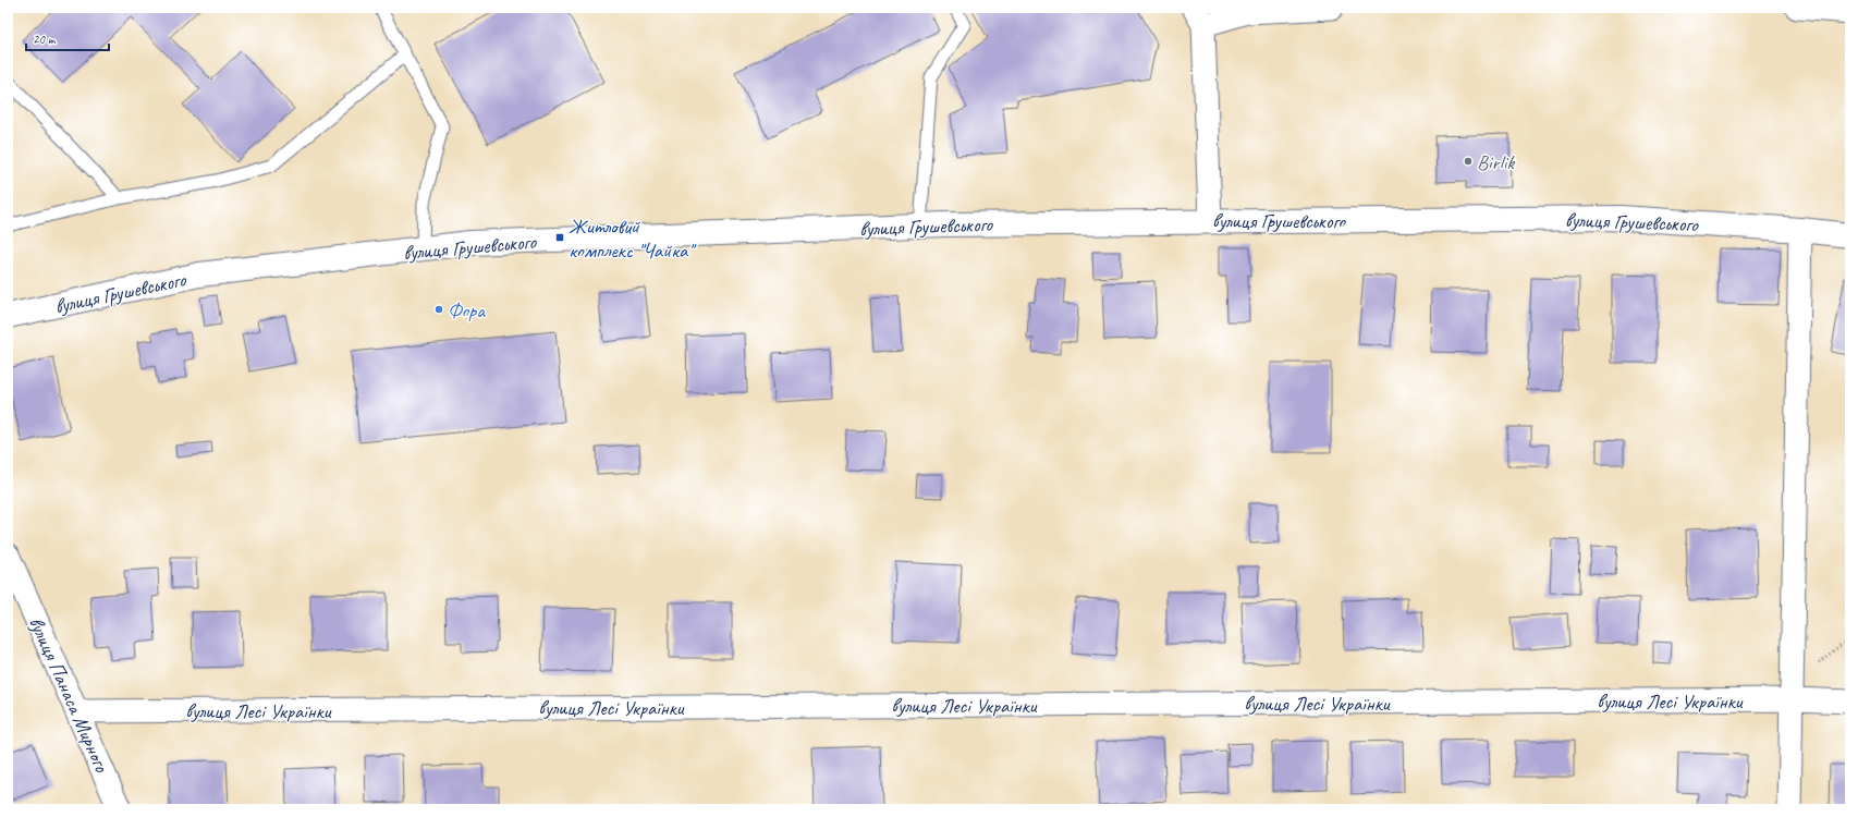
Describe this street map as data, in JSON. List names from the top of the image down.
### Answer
{
  "streets": {
    "street": ["вулиця Грушевського", "вулиця Панаса Мирного", "вулиця Лесі Українки"]
  },
  "crossings": [
    ["вулиця Панаса Мирного", "вулиця Лесі Українки"]
  ],
  "places": {
    "other": ["Birlik", "Фора"],
    "transit": ["Житловий комплекс \"Чайка\""]
  },
  "scale_bar": "20 m"
}
